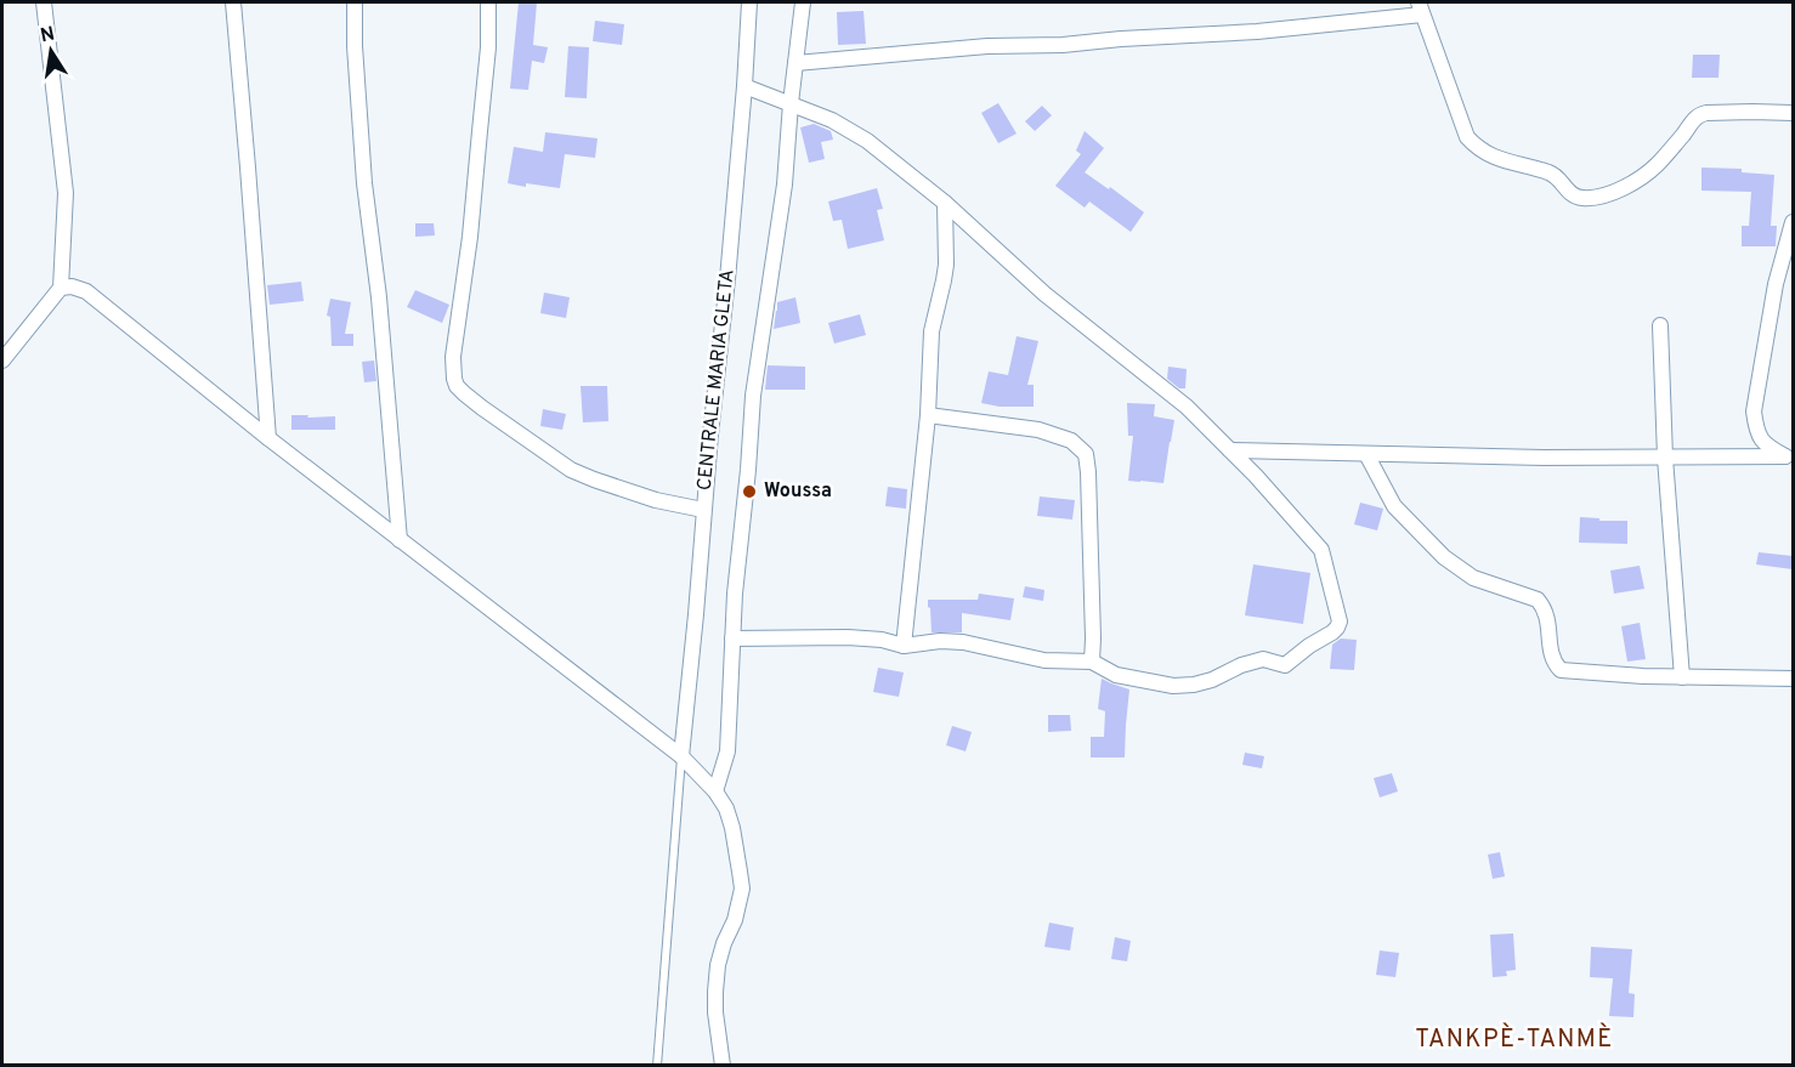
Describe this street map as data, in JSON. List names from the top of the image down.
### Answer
{
  "streets": {
    "street": ["CENTRALE MARIA GLETA"]
  },
  "districts": ["TANKPÈ-TANMÈ"],
  "places": ["Woussa"],
  "north": "top"
}
